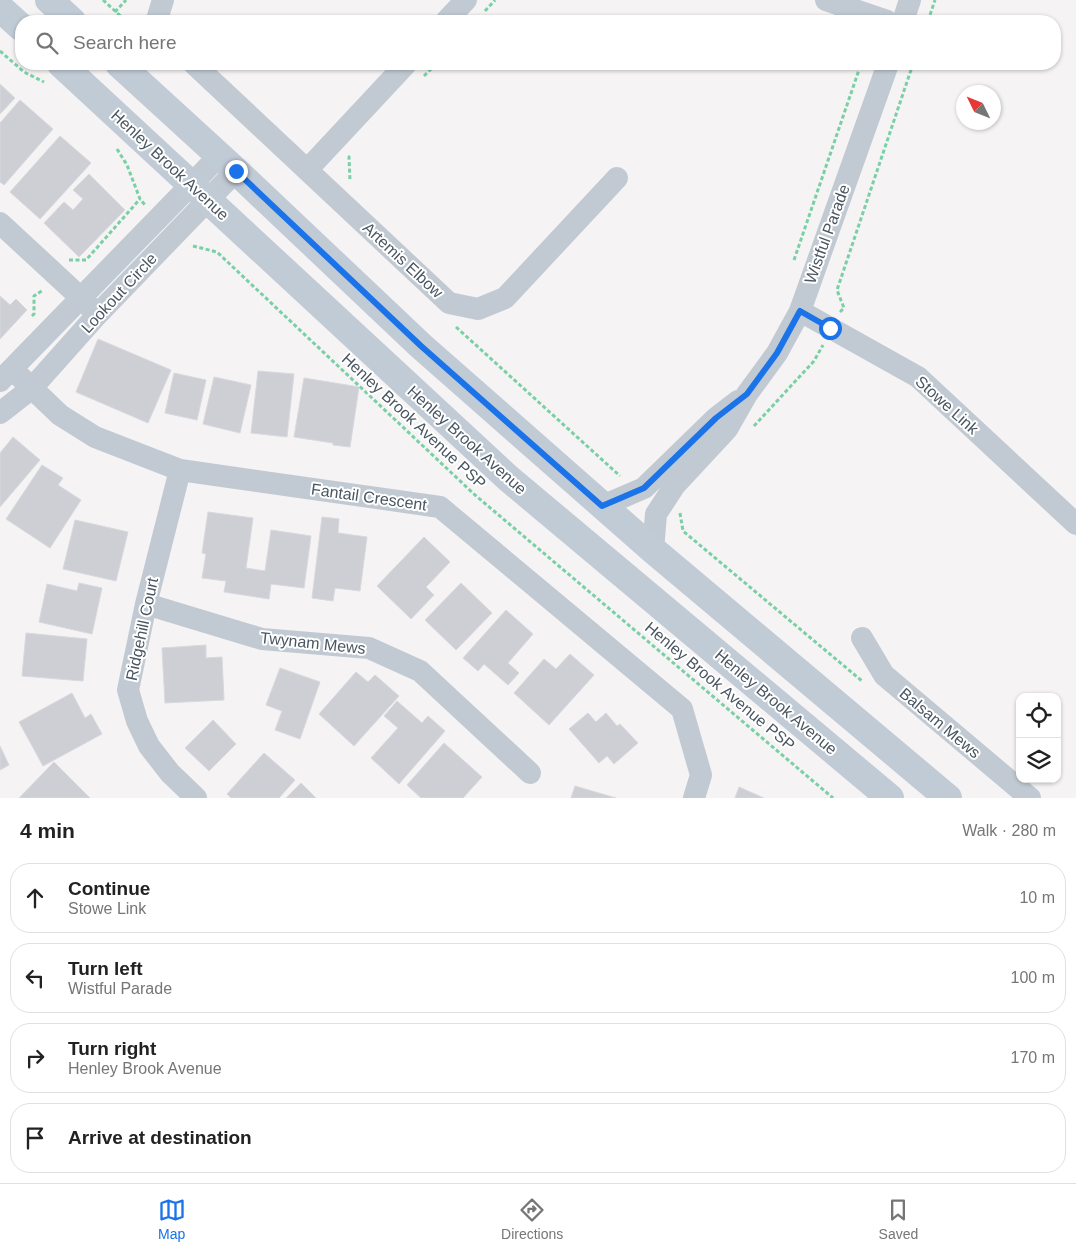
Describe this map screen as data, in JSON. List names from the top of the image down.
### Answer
{
  "streets": {
    "main road": ["Henley Brook Avenue"],
    "street": [
      "Wistful Parade",
      "Artemis Elbow",
      "Lookout Circle",
      "Stowe Link",
      "Fantail Crescent",
      "Ridgehill Court",
      "Twynam Mews",
      "Balsam Mews"
    ],
    "path": ["Henley Brook Avenue PSP"]
  },
  "crossings": [
    ["Henley Brook Avenue", "Lookout Circle"],
    ["Wistful Parade", "Stowe Link"],
    ["Lookout Circle", "Henley Brook Avenue PSP"],
    ["Lookout Circle", "Fantail Crescent"],
    ["Fantail Crescent", "Ridgehill Court"],
    ["Ridgehill Court", "Twynam Mews"]
  ],
  "north": "top left",
  "page": {
    "search": "Search here",
    "heading": ["4 min", "Walk · 280 m"],
    "list": [
      ["Continue", "Stowe Link", "10 m"],
      ["Turn left", "Wistful Parade", "100 m"],
      ["Turn right", "Henley Brook Avenue", "170 m"],
      "Arrive at destination"
    ],
    "nav": ["Map", "Directions", "Saved"]
  }
}
